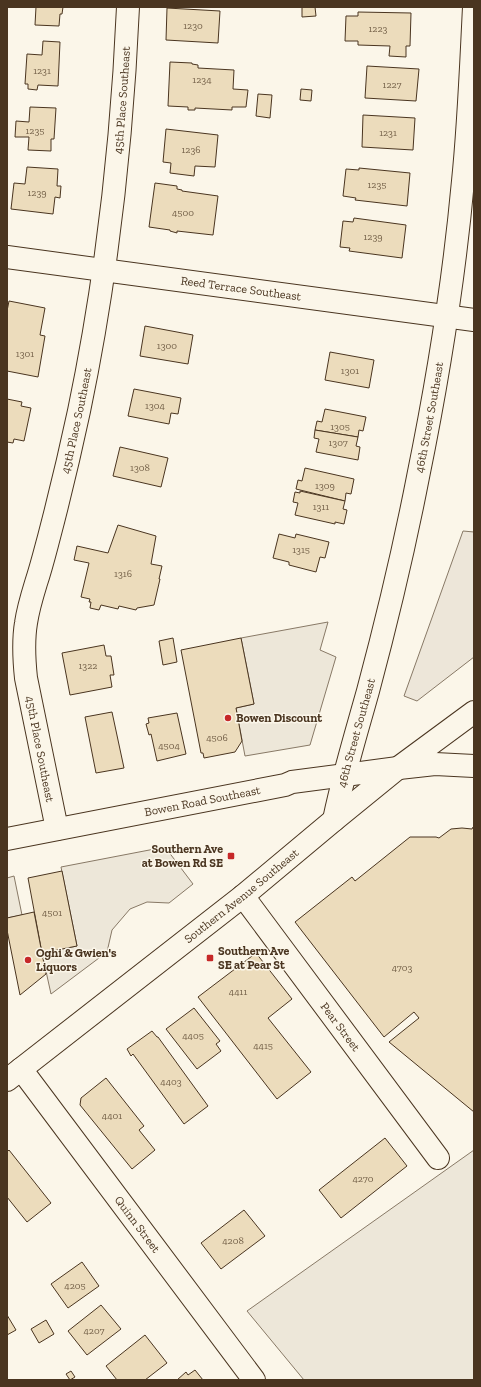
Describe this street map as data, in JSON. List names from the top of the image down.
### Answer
{
  "streets": {
    "street": [
      "45th Place Southeast",
      "Reed Terrace Southeast",
      "46th Street Southeast",
      "Bowen Road Southeast",
      "Southern Avenue Southeast",
      "Pear Street",
      "Quinn Street"
    ]
  },
  "crossings": [
    ["45th Place Southeast", "Reed Terrace Southeast"],
    ["45th Place Southeast", "Bowen Road Southeast"],
    ["Reed Terrace Southeast", "46th Street Southeast"],
    ["46th Street Southeast", "Bowen Road Southeast"],
    ["46th Street Southeast", "Southern Avenue Southeast"],
    ["Bowen Road Southeast", "Southern Avenue Southeast"],
    ["Southern Avenue Southeast", "Pear Street"],
    ["Southern Avenue Southeast", "Quinn Street"]
  ],
  "places": {
    "other": ["Bowen Discount", "Oghi & Gwien's Liquors"],
    "transit": ["Southern Ave at Bowen Rd SE", "Southern Ave SE at Pear St"]
  },
  "house_numbers": [
    "1230",
    "1223",
    "1231",
    "1234",
    "1227",
    "1235",
    "1231",
    "1236",
    "1235",
    "1239",
    "4500",
    "1239",
    "1300",
    "1301",
    "1301",
    "1304",
    "1305",
    "1307",
    "1308",
    "1309",
    "1311",
    "1315",
    "1316",
    "1322",
    "4506",
    "4504",
    "4501",
    "4703",
    "4411",
    "4405",
    "4415",
    "4403",
    "4401",
    "4270",
    "4208",
    "4205",
    "4207"
  ]
}
